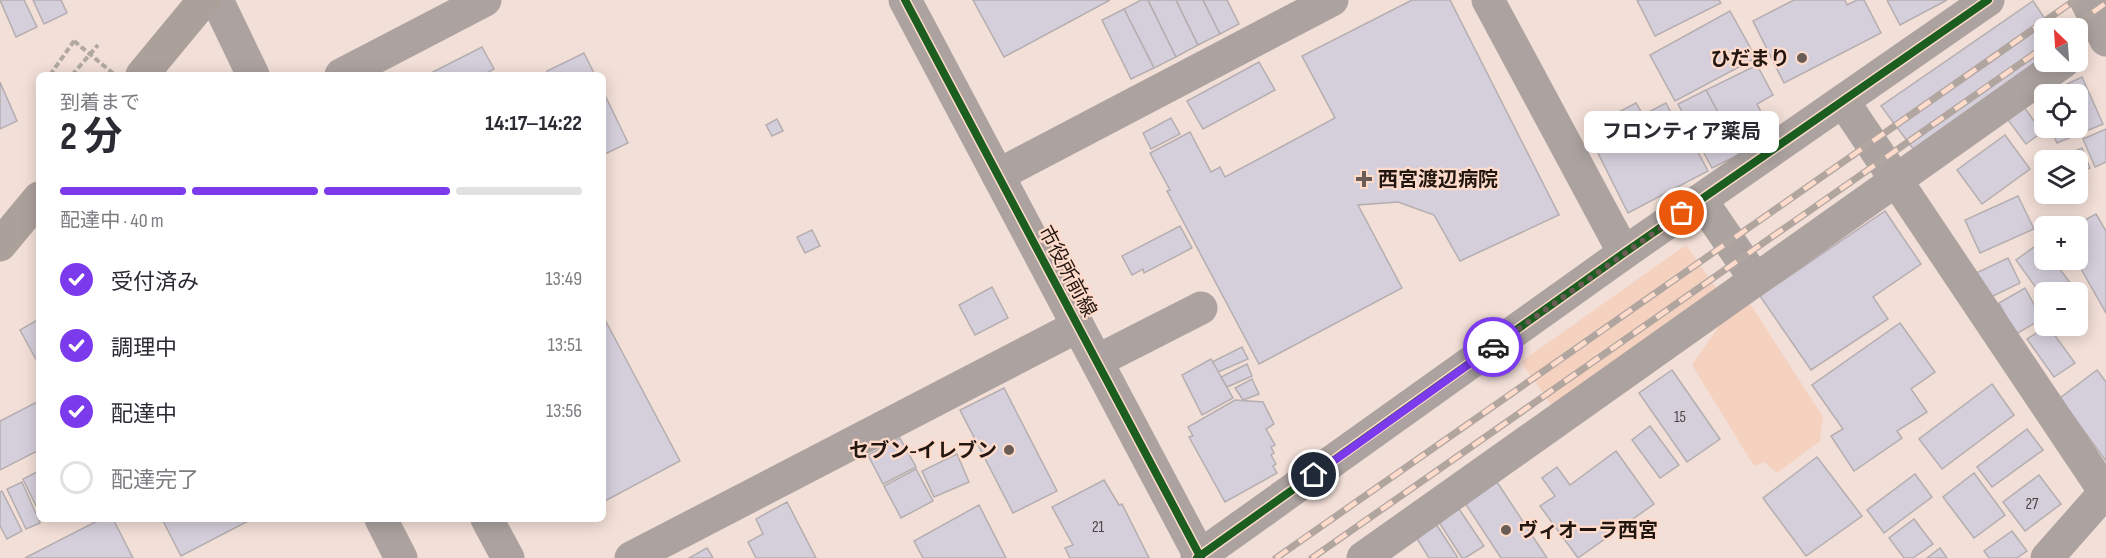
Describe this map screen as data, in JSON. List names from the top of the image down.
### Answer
{
  "streets": {
    "street": ["市役所前線"]
  },
  "places": {
    "other": [
      "ひだまり",
      "フロンティア薬局",
      "セブン-イレブン",
      "ヴィオーラ西宮"
    ],
    "health": ["西宮渡辺病院"]
  },
  "house_numbers": ["15", "27", "21"],
  "north": "top left",
  "page": {
    "map_buttons": ["+", "−"],
    "heading": ["2 分", "到着まで", "14:17–14:22"],
    "bubble": "フロンティア薬局",
    "bar": "配達中 · 40 m",
    "list": [
      ["受付済み", "13:49"],
      ["調理中", "13:51"],
      ["配達中", "13:56"],
      "配達完了"
    ]
  }
}
